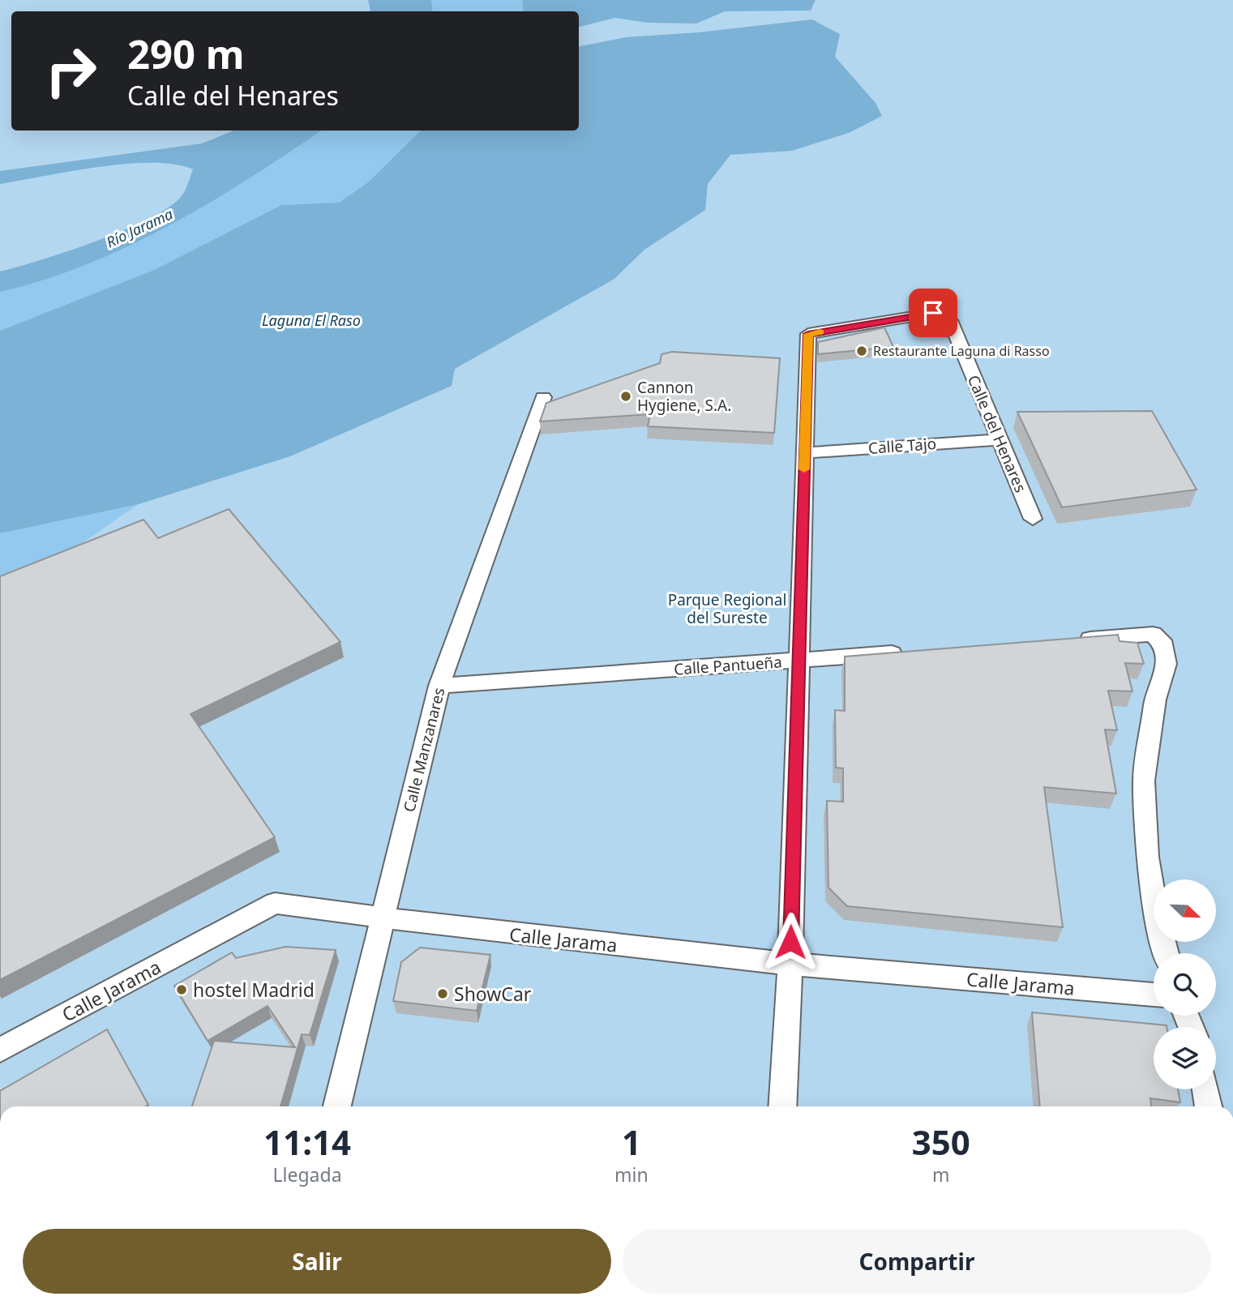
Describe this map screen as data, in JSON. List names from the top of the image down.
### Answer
{
  "streets": {
    "street": [
      "Calle del Henares",
      "Calle Tajo",
      "Calle Pantueña",
      "Calle Manzanares",
      "Calle Jarama"
    ]
  },
  "crossings": [
    ["Calle del Henares", "Calle Tajo"],
    ["Calle del Henares", "Calle Pantueña"],
    ["Calle del Henares", "Calle Jarama"],
    ["Calle Pantueña", "Calle Manzanares"],
    ["Calle Manzanares", "Calle Jarama"]
  ],
  "water": ["Río Jarama", "Laguna El Raso"],
  "parks": ["Parque Regional del Sureste"],
  "places": [
    "Restaurante Laguna di Rasso",
    "Cannon Hygiene, S.A.",
    "hostel Madrid",
    "ShowCar"
  ],
  "north": "bottom right",
  "page": {
    "turn": ["290 m", "Calle del Henares"],
    "eta": [
      "11:14",
      "Llegada",
      "1",
      "min",
      "350",
      "m"
    ],
    "buttons": ["Salir", "Compartir"]
  }
}
